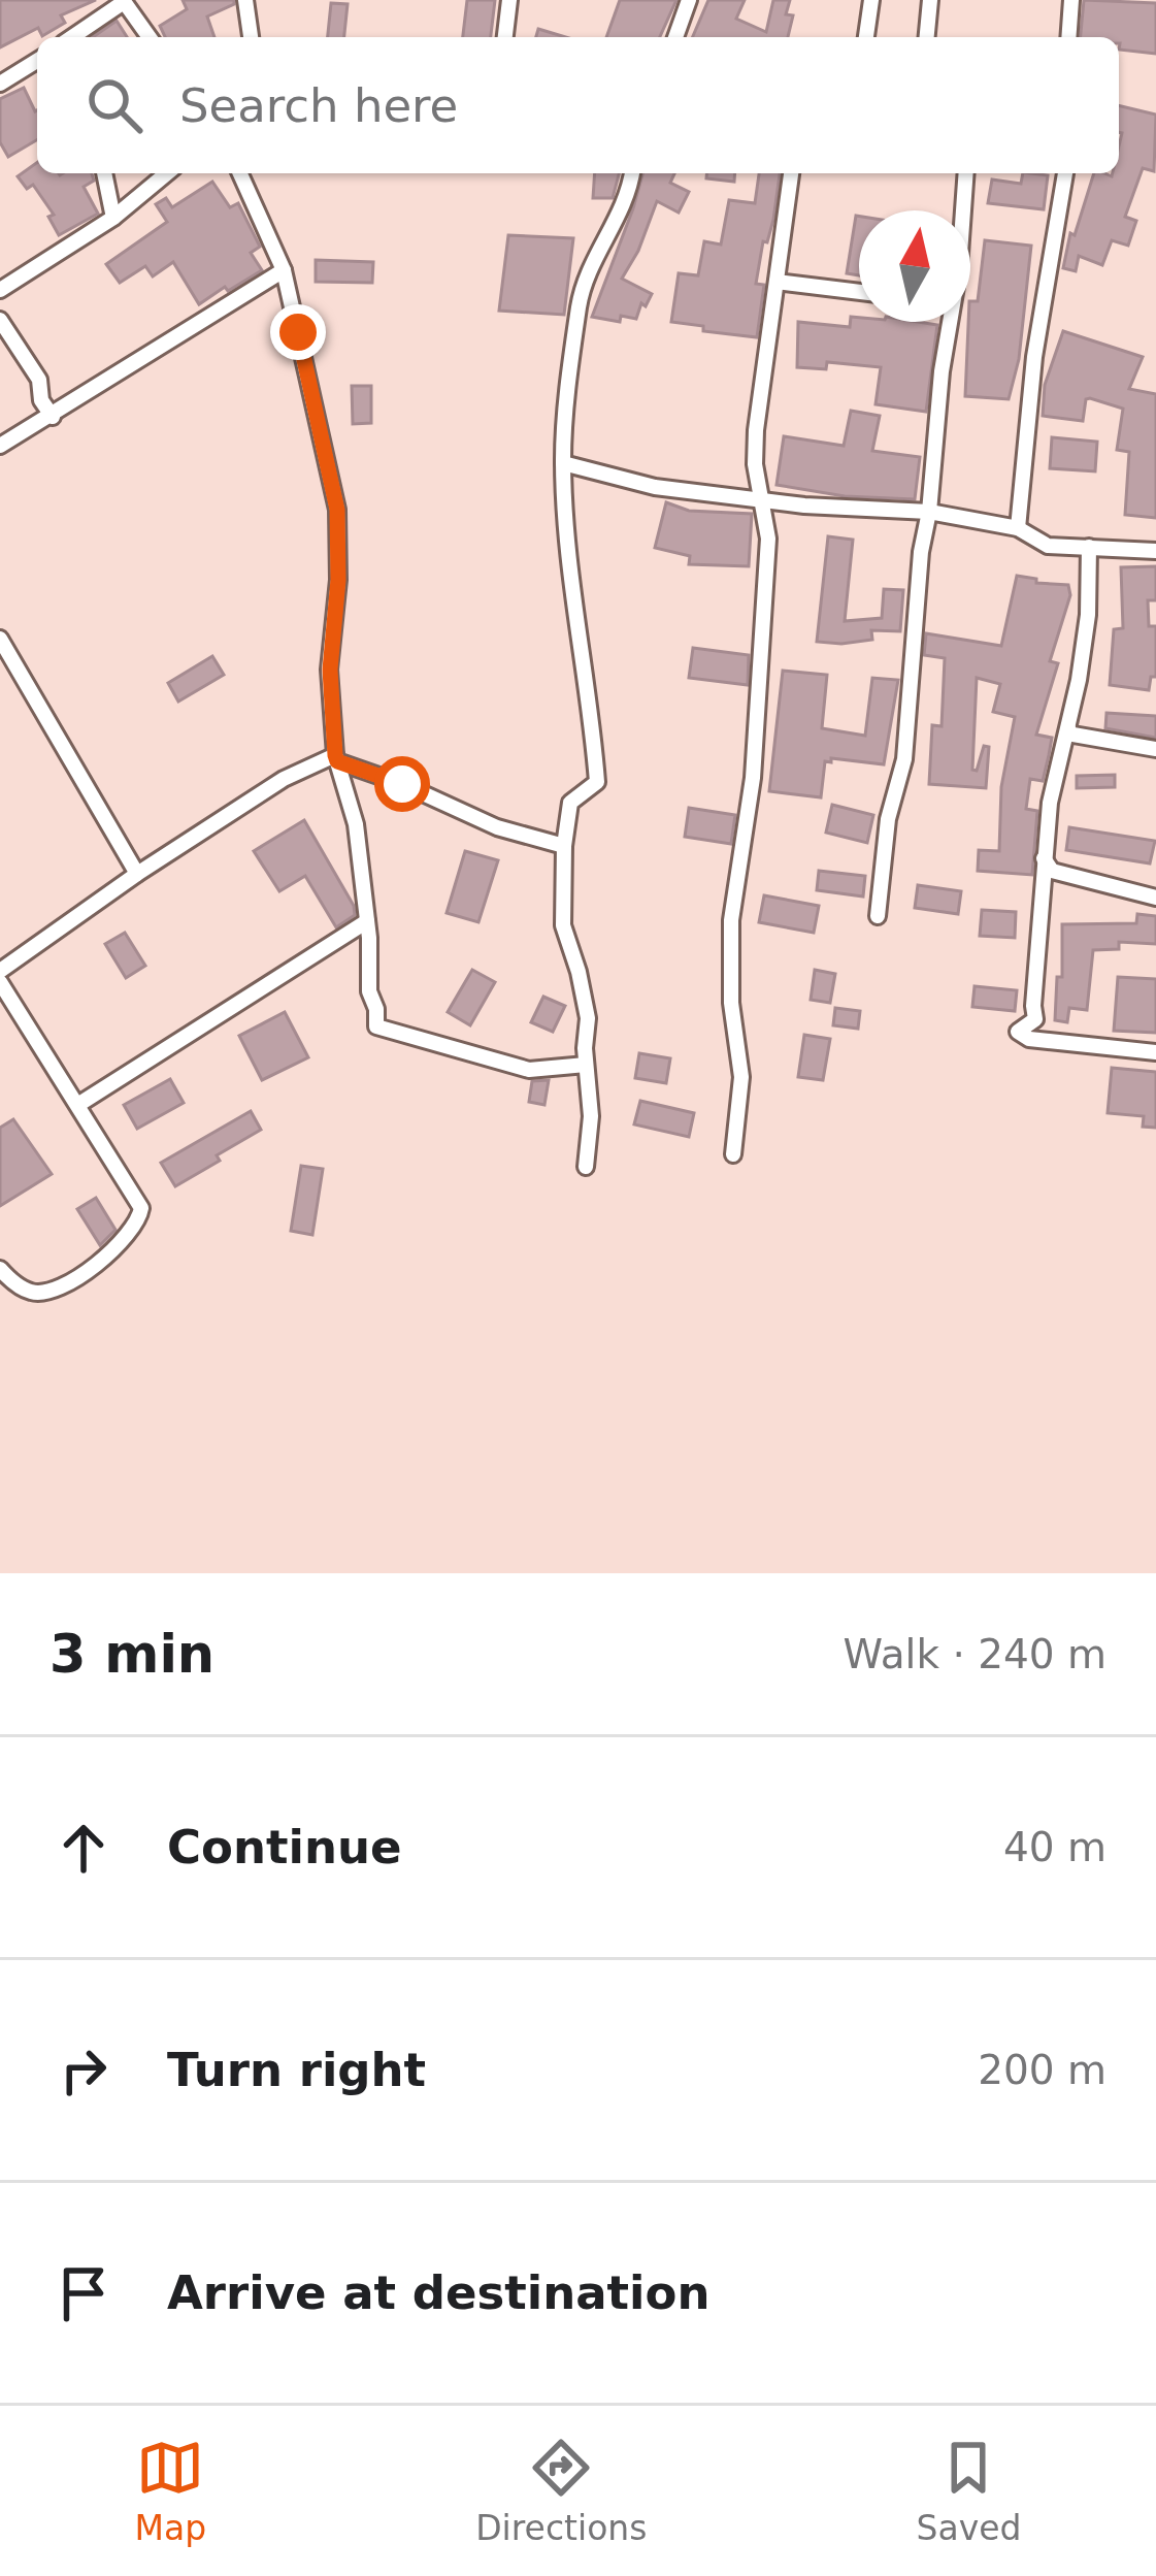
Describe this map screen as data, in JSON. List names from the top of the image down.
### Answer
{
  "north": "top",
  "page": {
    "search": "Search here",
    "heading": ["3 min", "Walk · 240 m"],
    "list": [
      ["Continue", "40 m"],
      ["Turn right", "200 m"],
      "Arrive at destination"
    ],
    "nav": ["Map", "Directions", "Saved"]
  }
}
